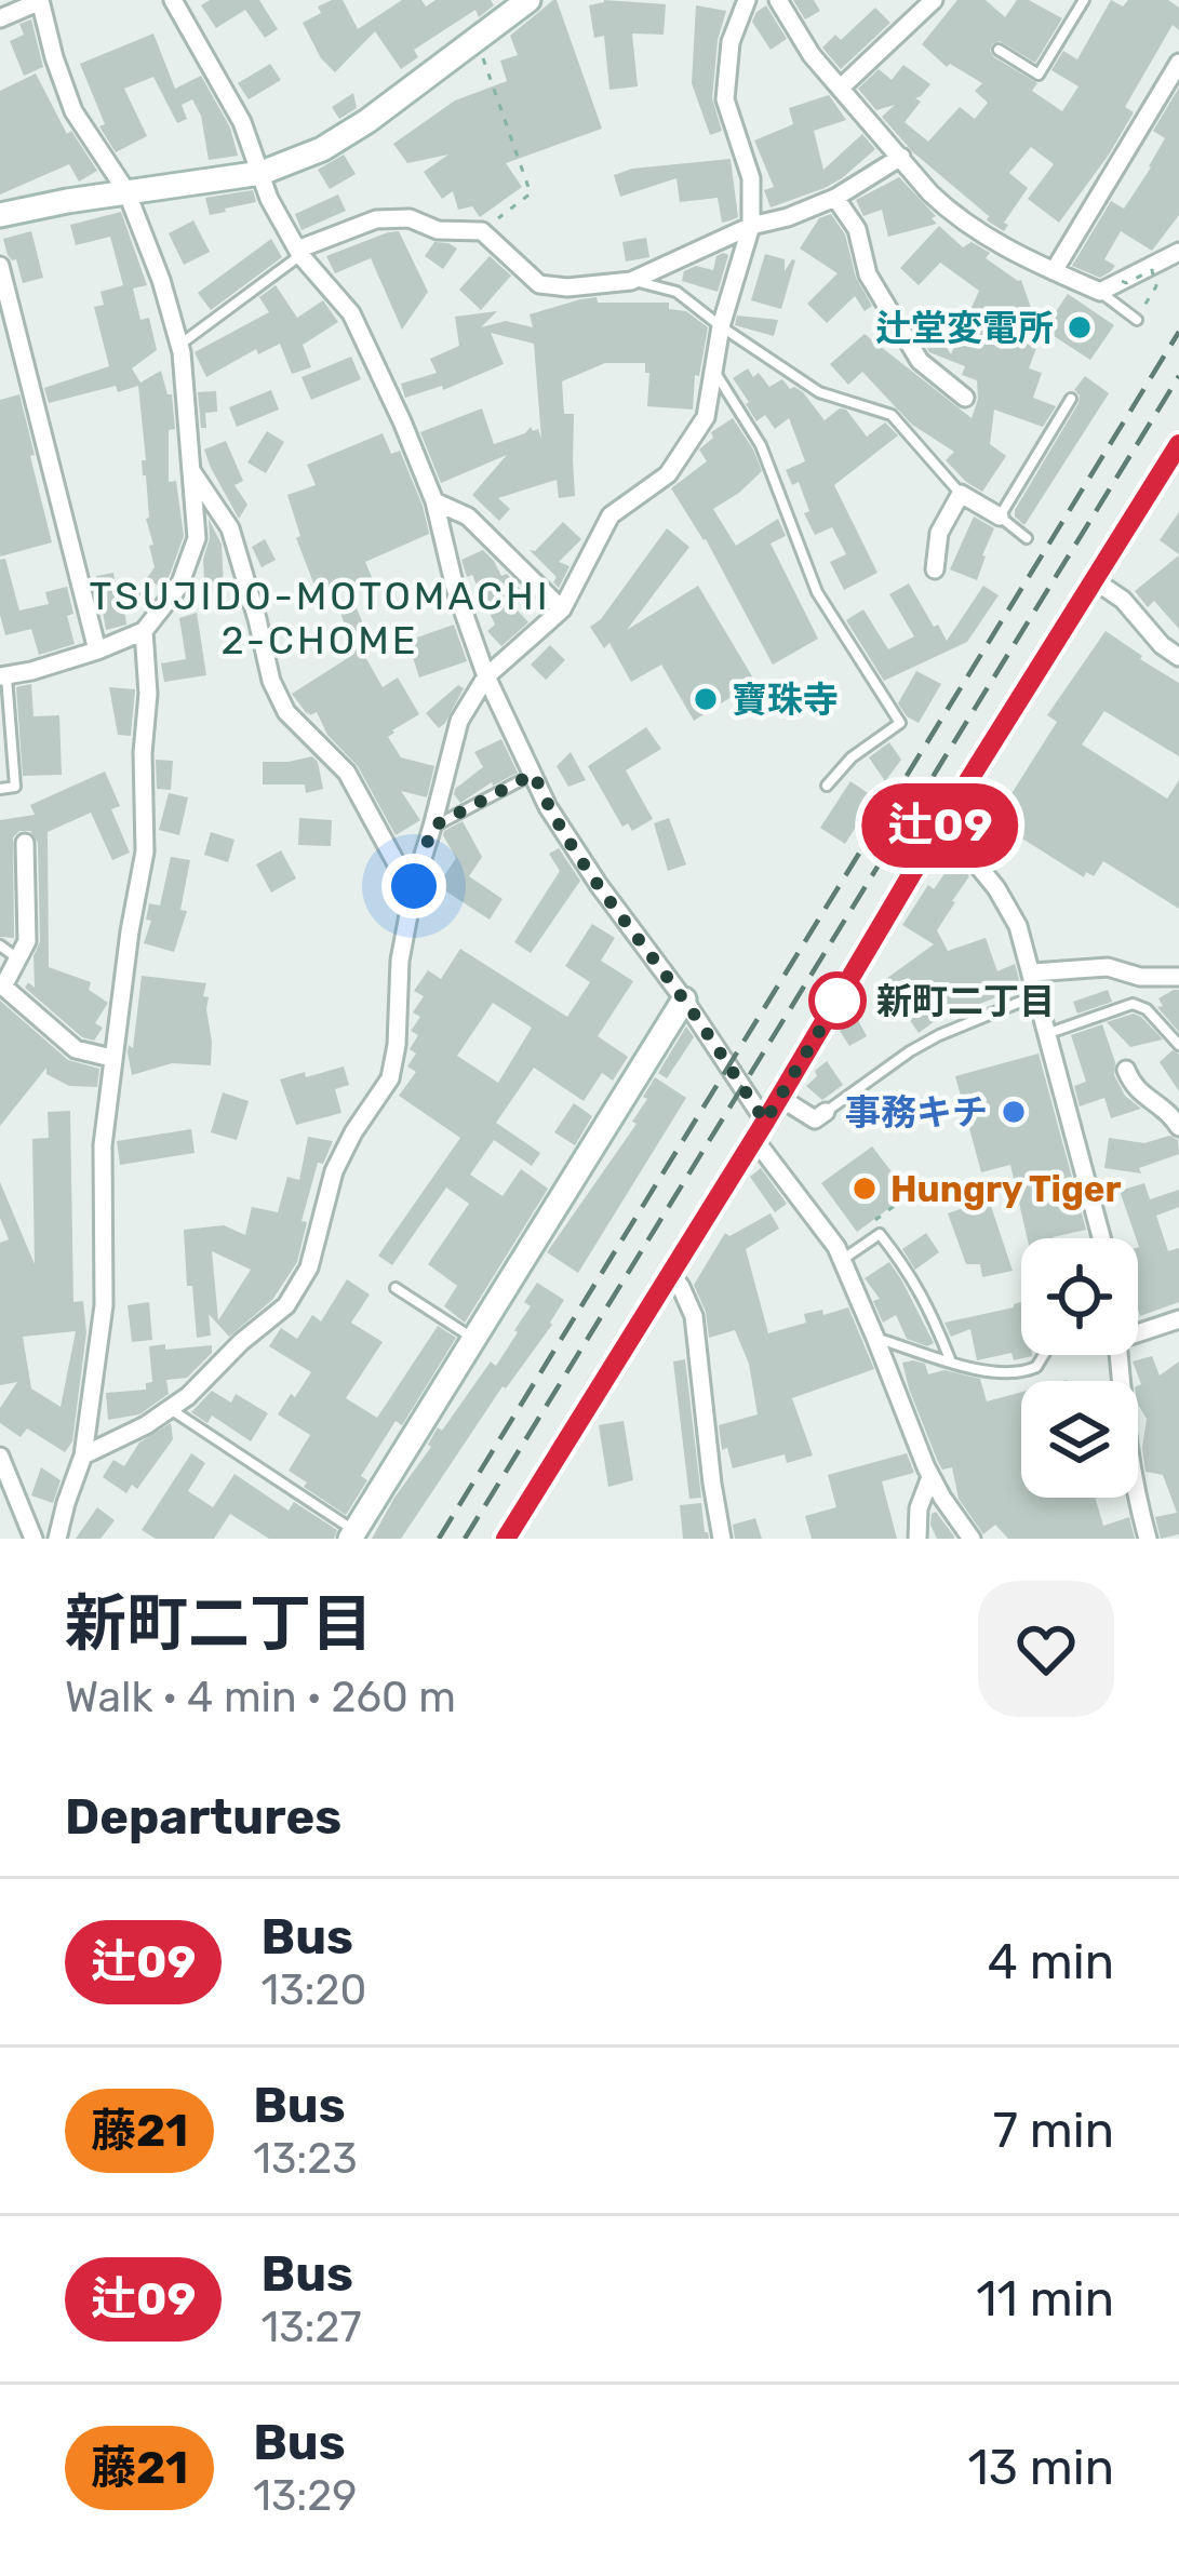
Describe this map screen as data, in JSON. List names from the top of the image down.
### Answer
{
  "districts": ["TSUJIDO-MOTOMACHI 2-CHOME"],
  "places": [
    "辻堂変電所",
    "寶珠寺",
    "新町二丁目",
    "事務キチ",
    "Hungry Tiger"
  ],
  "lines": ["bus line 辻09"],
  "page": {
    "on_map": "辻09",
    "heading": [
      ["新町二丁目", "Walk · 4 min · 260 m"],
      "Departures"
    ],
    "list": [
      {
        "mark": "辻09",
        "name": "Bus",
        "note": "13:20",
        "value": "4 min"
      },
      {
        "mark": "藤21",
        "name": "Bus",
        "note": "13:23",
        "value": "7 min"
      },
      {
        "mark": "辻09",
        "name": "Bus",
        "note": "13:27",
        "value": "11 min"
      },
      {
        "mark": "藤21",
        "name": "Bus",
        "note": "13:29",
        "value": "13 min"
      }
    ]
  }
}
